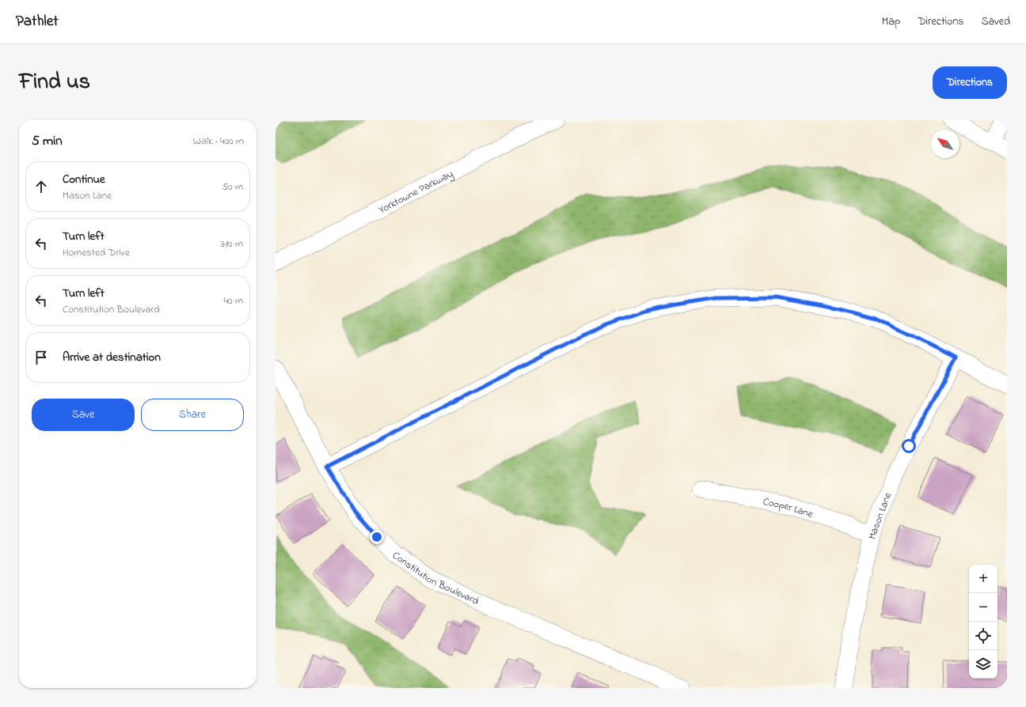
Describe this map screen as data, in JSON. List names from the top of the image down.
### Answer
{
  "streets": {
    "street": [
      "Yorktowne Parkway",
      "Cooper Lane",
      "Mason Lane",
      "Constitution Boulevard"
    ]
  },
  "crossings": [
    ["Cooper Lane", "Mason Lane"]
  ],
  "north": "top left",
  "page": {
    "header": "Pathlet",
    "nav": ["Map", "Directions", "Saved"],
    "title": "Find us",
    "buttons": [
      "Directions",
      ["Save", "Share"]
    ],
    "heading": ["5 min", "Walk · 400 m"],
    "list": [
      ["Continue", "Mason Lane", "50 m"],
      ["Turn left", "Homested Drive", "310 m"],
      ["Turn left", "Constitution Boulevard", "40 m"],
      "Arrive at destination"
    ],
    "map_buttons": ["+", "−"]
  }
}
